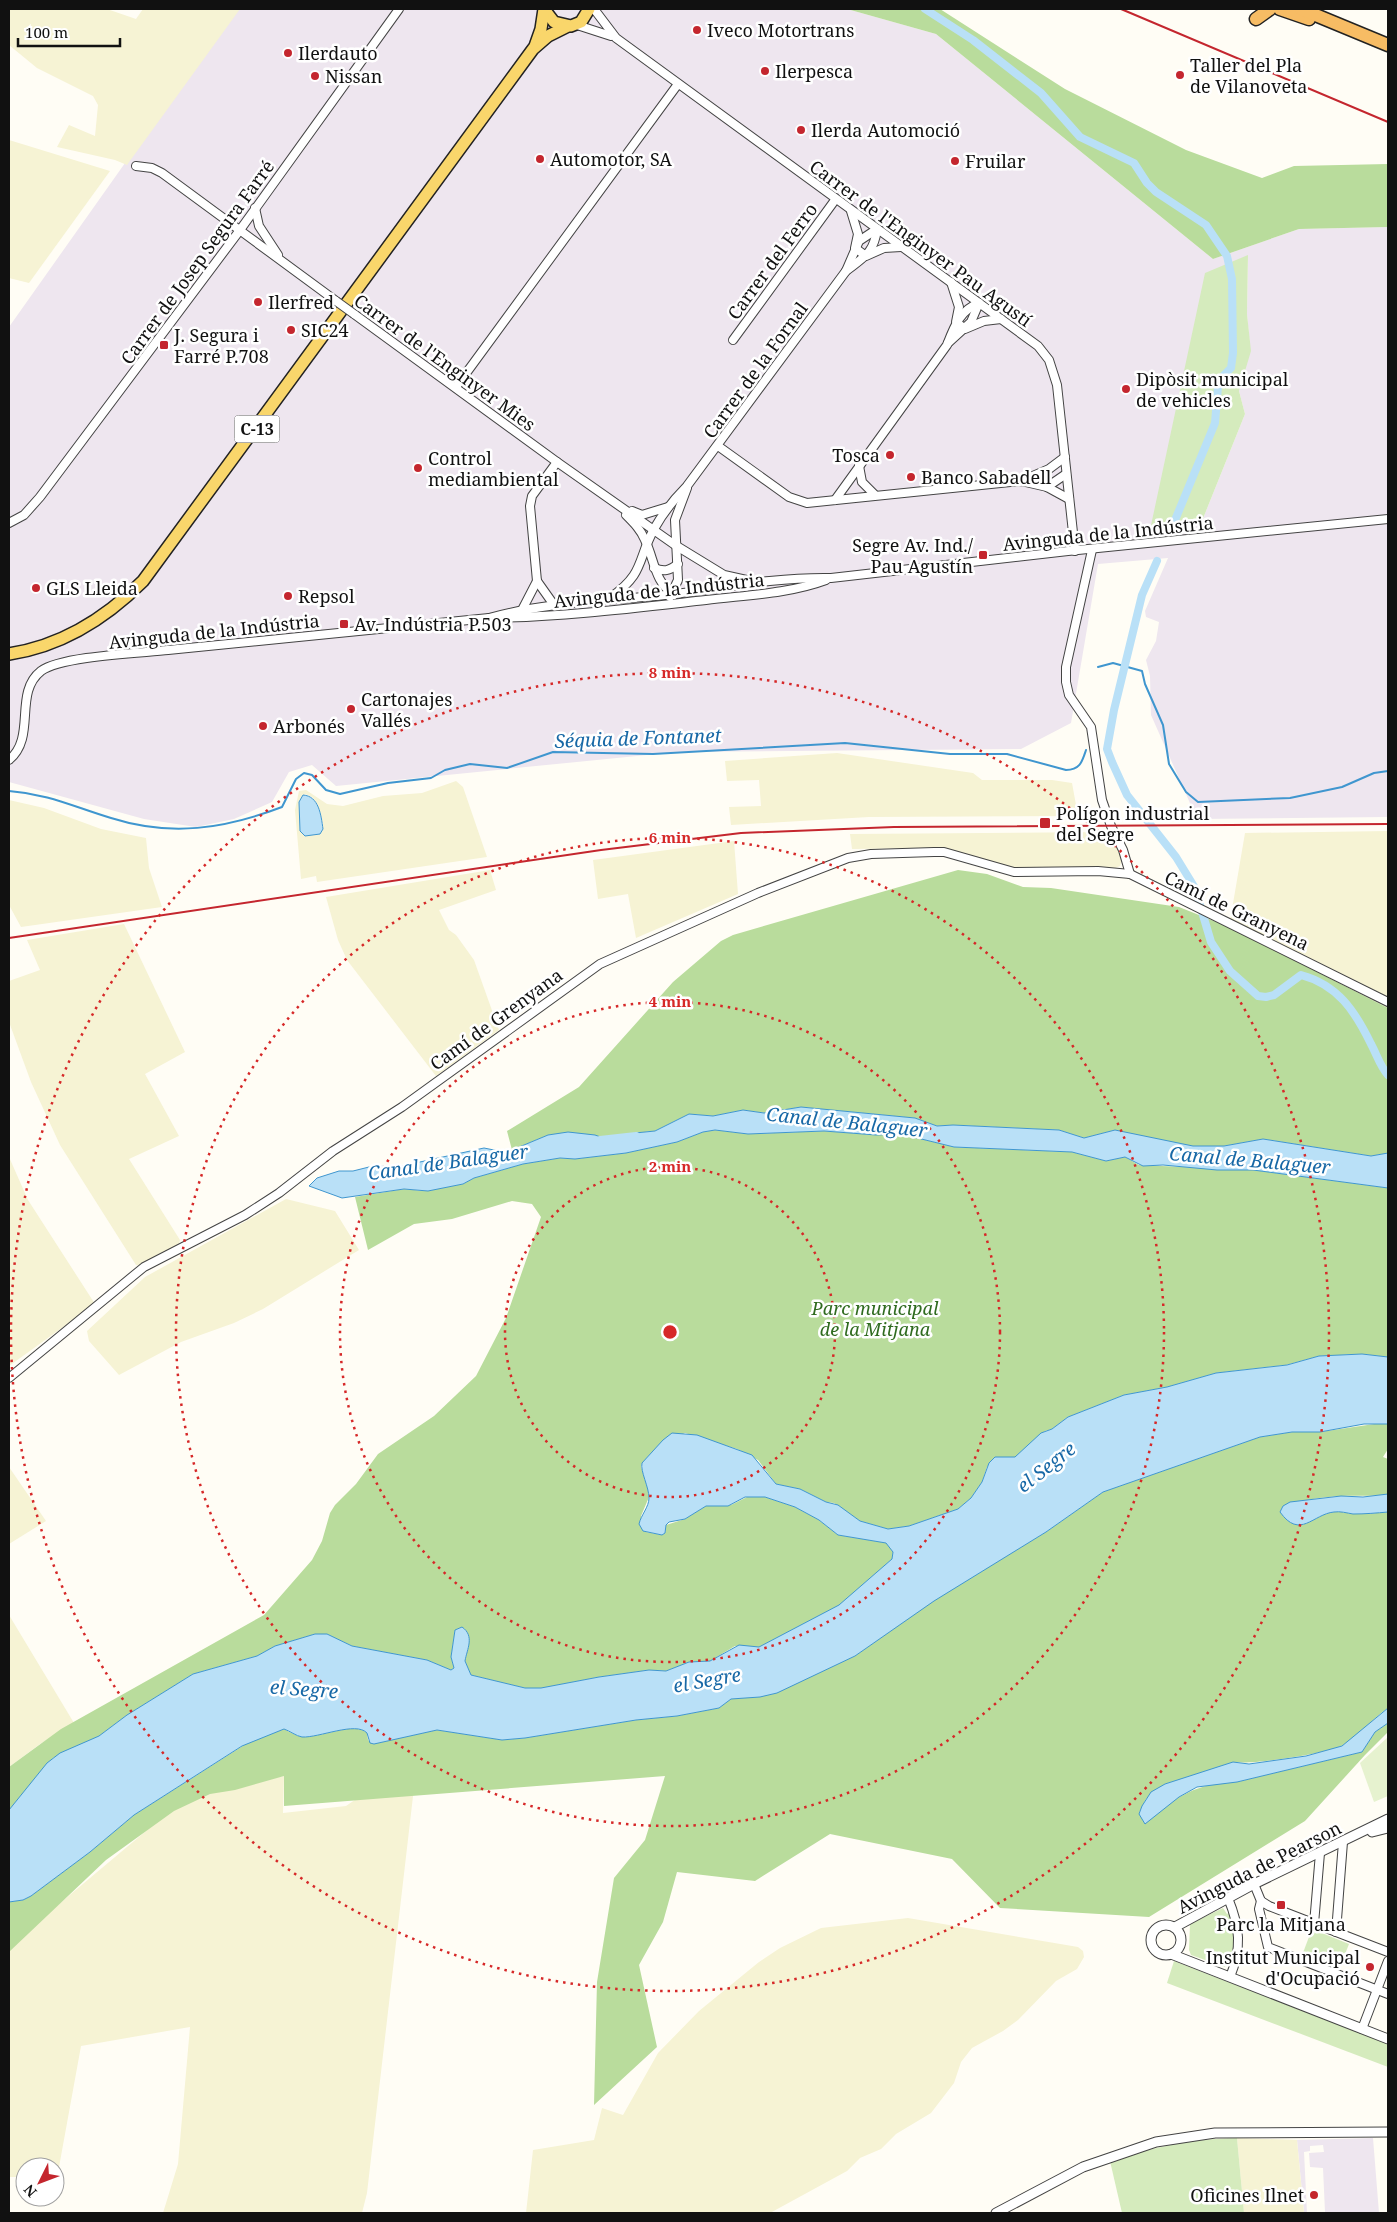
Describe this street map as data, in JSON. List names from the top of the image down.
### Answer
{
  "streets": {
    "main road": ["C-13"],
    "street": [
      "Carrer de l'Enginyer Pau Agustí",
      "Carrer del Ferro",
      "Carrer de Josep Segura Farré",
      "Carrer de l'Enginyer Mies",
      "Carrer de la Fornal",
      "Avinguda de la Indústria",
      "Camí de Granyena",
      "Camí de Grenyana",
      "Avinguda de Pearson"
    ]
  },
  "crossings": [
    ["Carrer de l'Enginyer Pau Agustí", "Carrer del Ferro"],
    ["Carrer de l'Enginyer Pau Agustí", "Carrer de la Fornal"],
    ["Carrer de l'Enginyer Pau Agustí", "C-13"],
    ["Carrer de l'Enginyer Pau Agustí", "Avinguda de la Indústria"],
    ["Carrer de Josep Segura Farré", "Carrer de l'Enginyer Mies"],
    ["Carrer de l'Enginyer Mies", "Carrer de la Fornal"],
    ["Carrer de l'Enginyer Mies", "Avinguda de la Indústria"],
    ["Carrer de la Fornal", "Avinguda de la Indústria"],
    ["Camí de Granyena", "Camí de Grenyana"]
  ],
  "water": ["Séquia de Fontanet", "Canal de Balaguer", "el Segre"],
  "parks": ["Parc municipal de la Mitjana"],
  "places": {
    "other": [
      "Iveco Motortrans",
      "Ilerdauto",
      "Ilerpesca",
      "Taller del Pla de Vilanoveta",
      "Nissan",
      "Ilerda Automoció",
      "Automotor, SA",
      "Fruilar",
      "Ilerfred",
      "SIC24",
      "Dipòsit municipal de vehicles",
      "Tosca",
      "Control mediambiental",
      "Banco Sabadell",
      "GLS Lleida",
      "Repsol",
      "Cartonajes Vallés",
      "Arbonés",
      "Institut Municipal d'Ocupació",
      "Oficines Ilnet"
    ],
    "transit": [
      "J. Segura i Farré P.708",
      "Segre Av. Ind./ Pau Agustín",
      "Av. Indústria P.503",
      "Polígon industrial del Segre",
      "Parc la Mitjana"
    ]
  },
  "scale_bar": "100 m",
  "north": "bottom left",
  "rings": [
    "8 min",
    "6 min",
    "4 min",
    "2 min"
  ]
}
